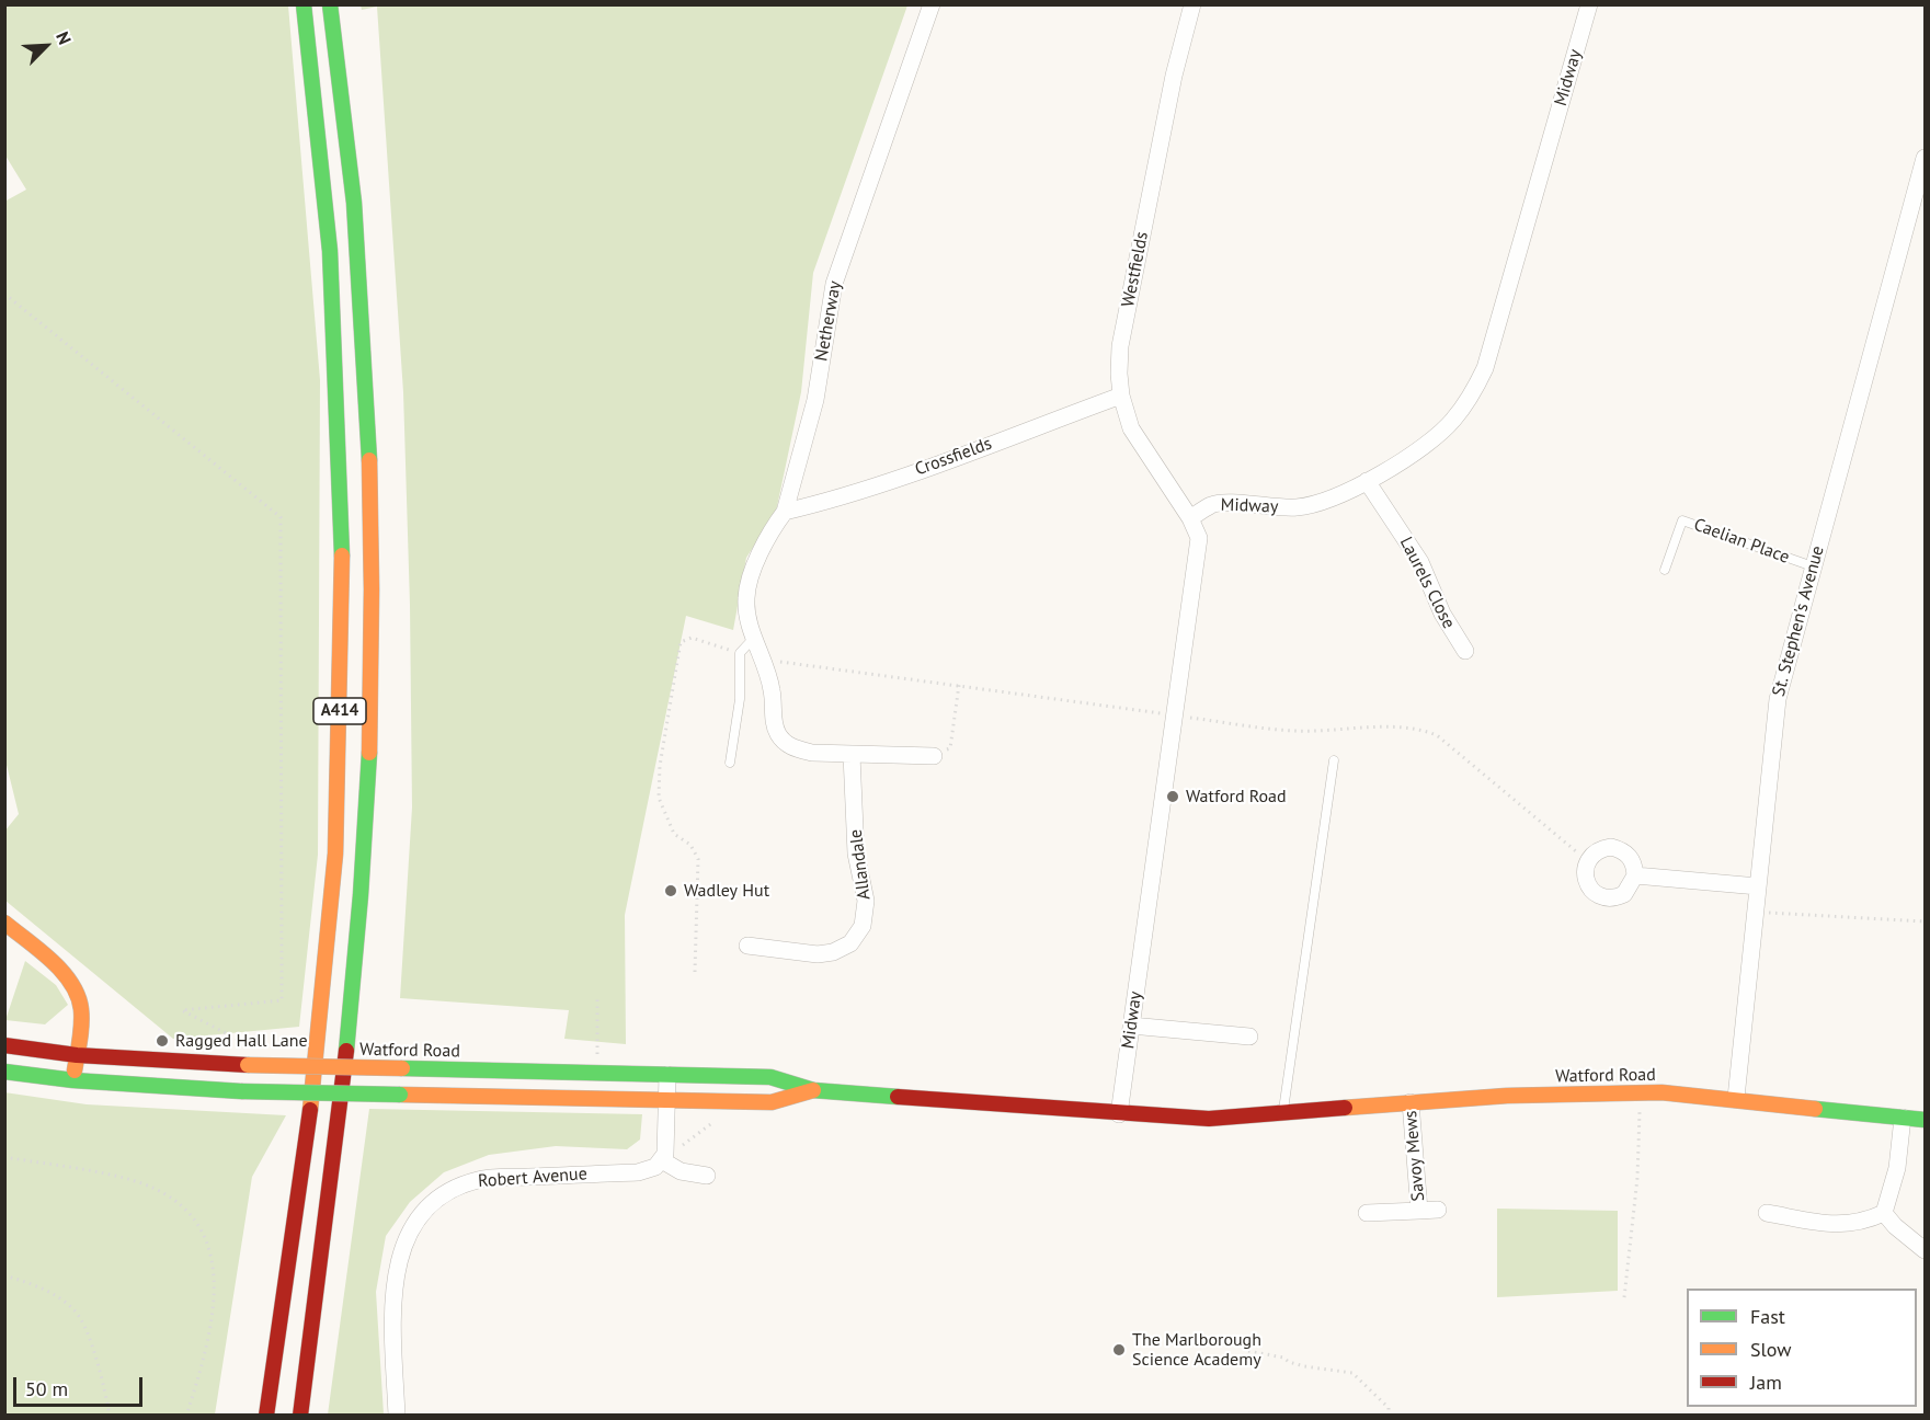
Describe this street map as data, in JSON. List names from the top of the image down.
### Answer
{
  "streets": {
    "main road": ["A414", "Watford Road"],
    "street": [
      "Midway",
      "Westfields",
      "Netherway",
      "Crossfields",
      "Laurels Close",
      "St. Stephen's Avenue",
      "Allandale",
      "Savoy Mews",
      "Robert Avenue"
    ],
    "lane": ["Caelian Place"]
  },
  "crossings": [
    ["Midway", "Westfields"],
    ["Midway", "Laurels Close"],
    ["Midway", "Watford Road"],
    ["Westfields", "Crossfields"],
    ["Netherway", "Crossfields"],
    ["Caelian Place", "St. Stephen's Avenue"],
    ["St. Stephen's Avenue", "Watford Road"],
    ["Watford Road", "Savoy Mews"]
  ],
  "places": [
    "Watford Road",
    "Wadley Hut",
    "Ragged Hall Lane",
    "The Marlborough Science Academy"
  ],
  "legend": ["Fast", "Slow", "Jam"],
  "scale_bar": "50 m",
  "north": "top right"
}
